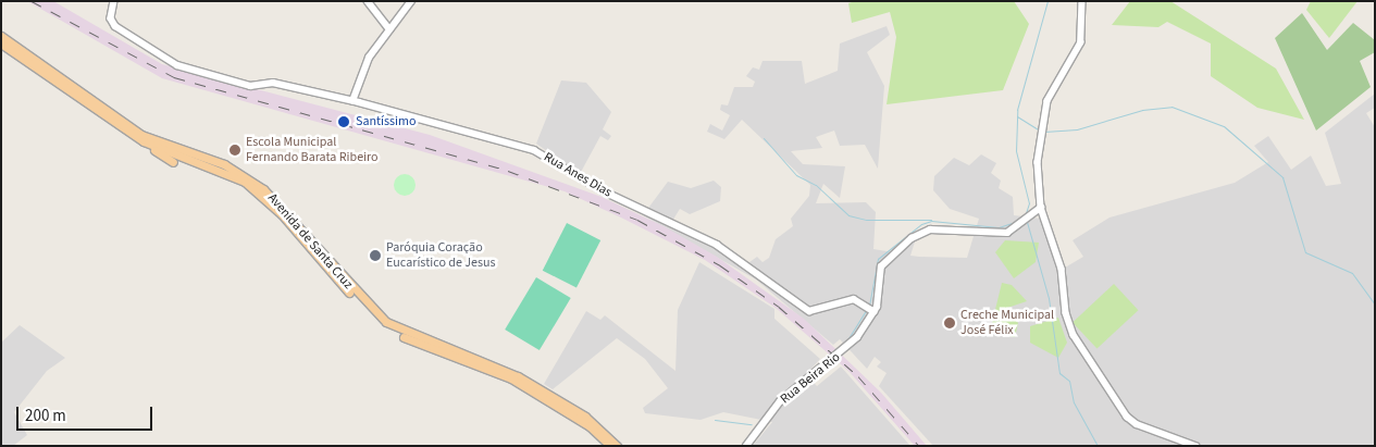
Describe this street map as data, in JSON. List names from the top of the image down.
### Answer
{
  "streets": {
    "main road": ["Avenida de Santa Cruz"],
    "street": ["Rua Anes Dias", "Rua Beira Rio"]
  },
  "crossings": [
    ["Rua Anes Dias", "Rua Beira Rio"]
  ],
  "places": [
    "Santíssimo",
    "Escola Municipal Fernando Barata Ribeiro",
    "Paróquia Coração Eucarístico de Jesus",
    "Creche Municipal José Félix"
  ],
  "scale_bar": "200 m"
}
